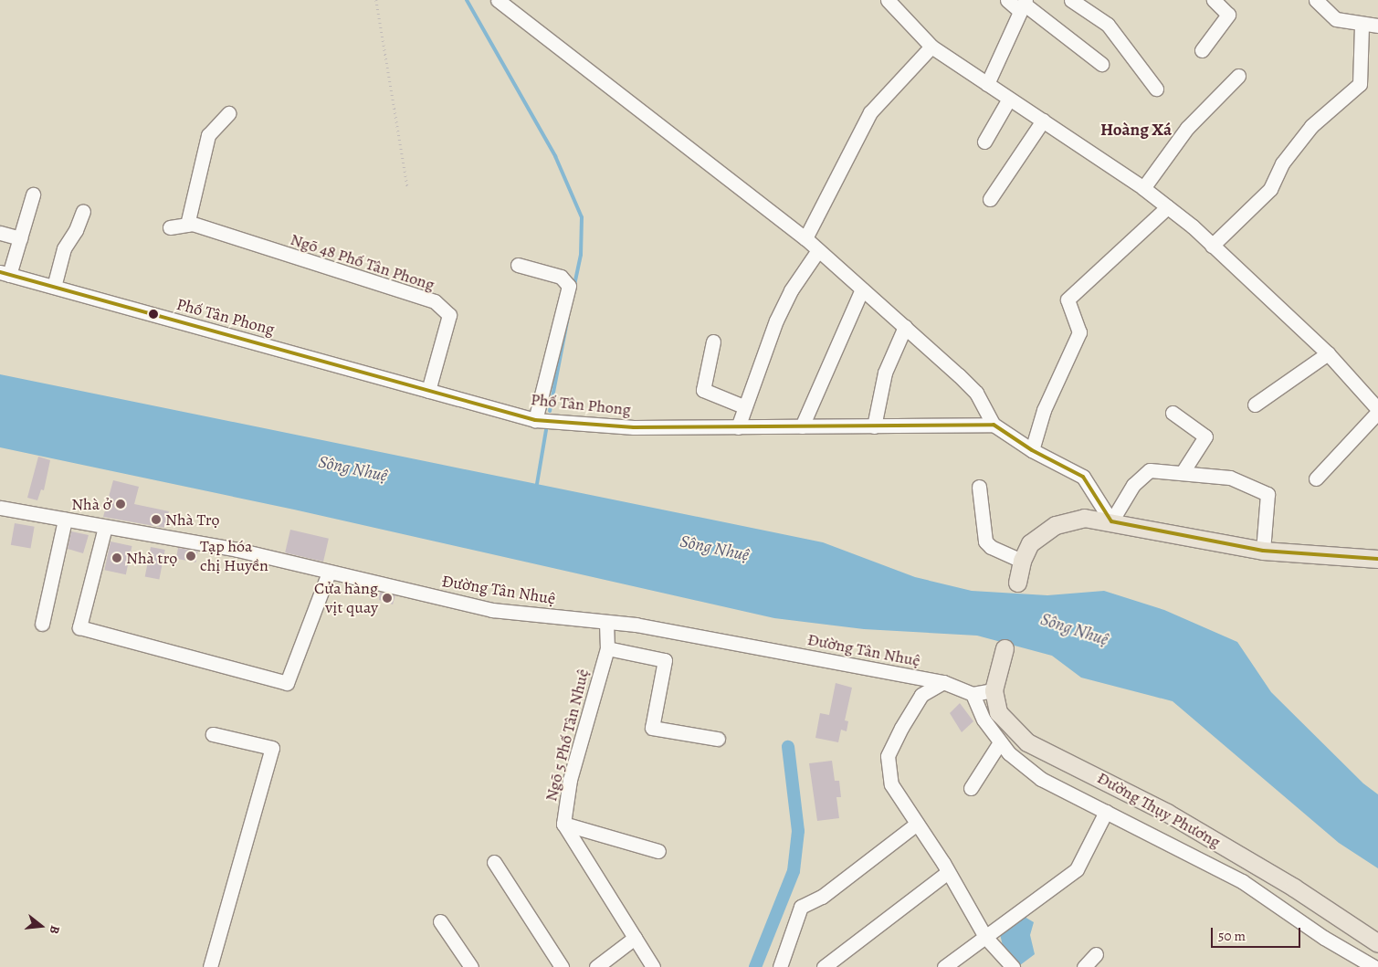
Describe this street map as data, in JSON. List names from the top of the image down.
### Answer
{
  "streets": {
    "main road": ["Đường Thụy Phương"],
    "street": [
      "Ngõ 48 Phố Tân Phong",
      "Phố Tân Phong",
      "Đường Tân Nhuệ",
      "Ngõ 5 Phố Tân Nhuệ"
    ]
  },
  "crossings": [
    ["Ngõ 48 Phố Tân Phong", "Phố Tân Phong"],
    ["Đường Tân Nhuệ", "Ngõ 5 Phố Tân Nhuệ"],
    ["Đường Tân Nhuệ", "Đường Thụy Phương"]
  ],
  "districts": ["Hoàng Xá"],
  "water": ["Sông Nhuệ"],
  "places": [
    "Nhà ở",
    "Nhà Trọ",
    "Tạp hóa chị Huyền",
    "Nhà trọ",
    "Cửa hàng vịt quay"
  ],
  "scale_bar": "50 m",
  "north": "right"
}
